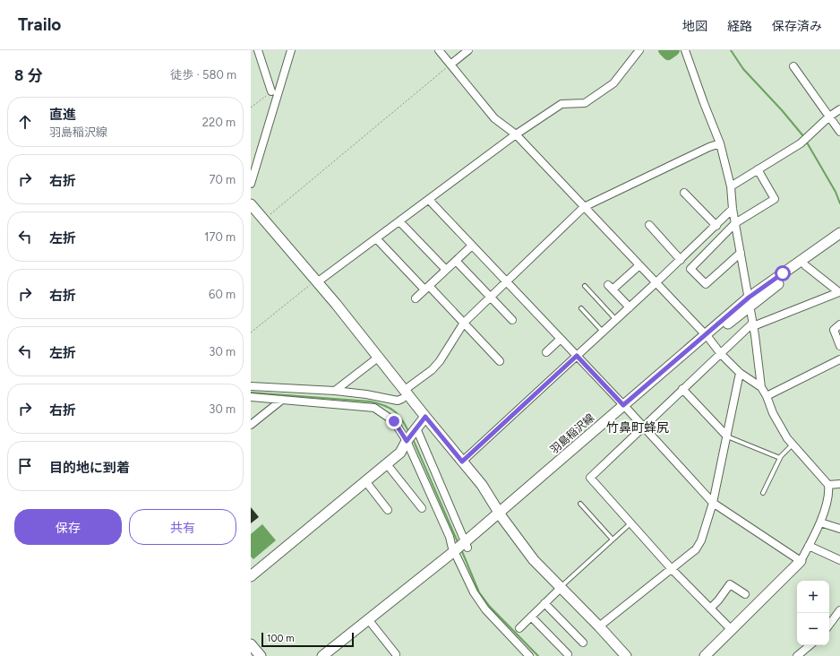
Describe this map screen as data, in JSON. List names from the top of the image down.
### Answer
{
  "streets": {
    "street": ["羽島稲沢線"]
  },
  "districts": ["竹鼻町蜂尻"],
  "scale_bar": "100 m",
  "page": {
    "header": "Trailo",
    "nav": ["地図", "経路", "保存済み"],
    "heading": ["8 分", "徒歩 · 580 m"],
    "list": [
      ["直進", "羽島稲沢線", "220 m"],
      ["右折", "70 m"],
      ["左折", "170 m"],
      ["右折", "60 m"],
      ["左折", "30 m"],
      ["右折", "30 m"],
      "目的地に到着"
    ],
    "buttons": ["保存", "共有"],
    "map_buttons": ["+", "−"],
    "scale": "100 m"
  }
}
